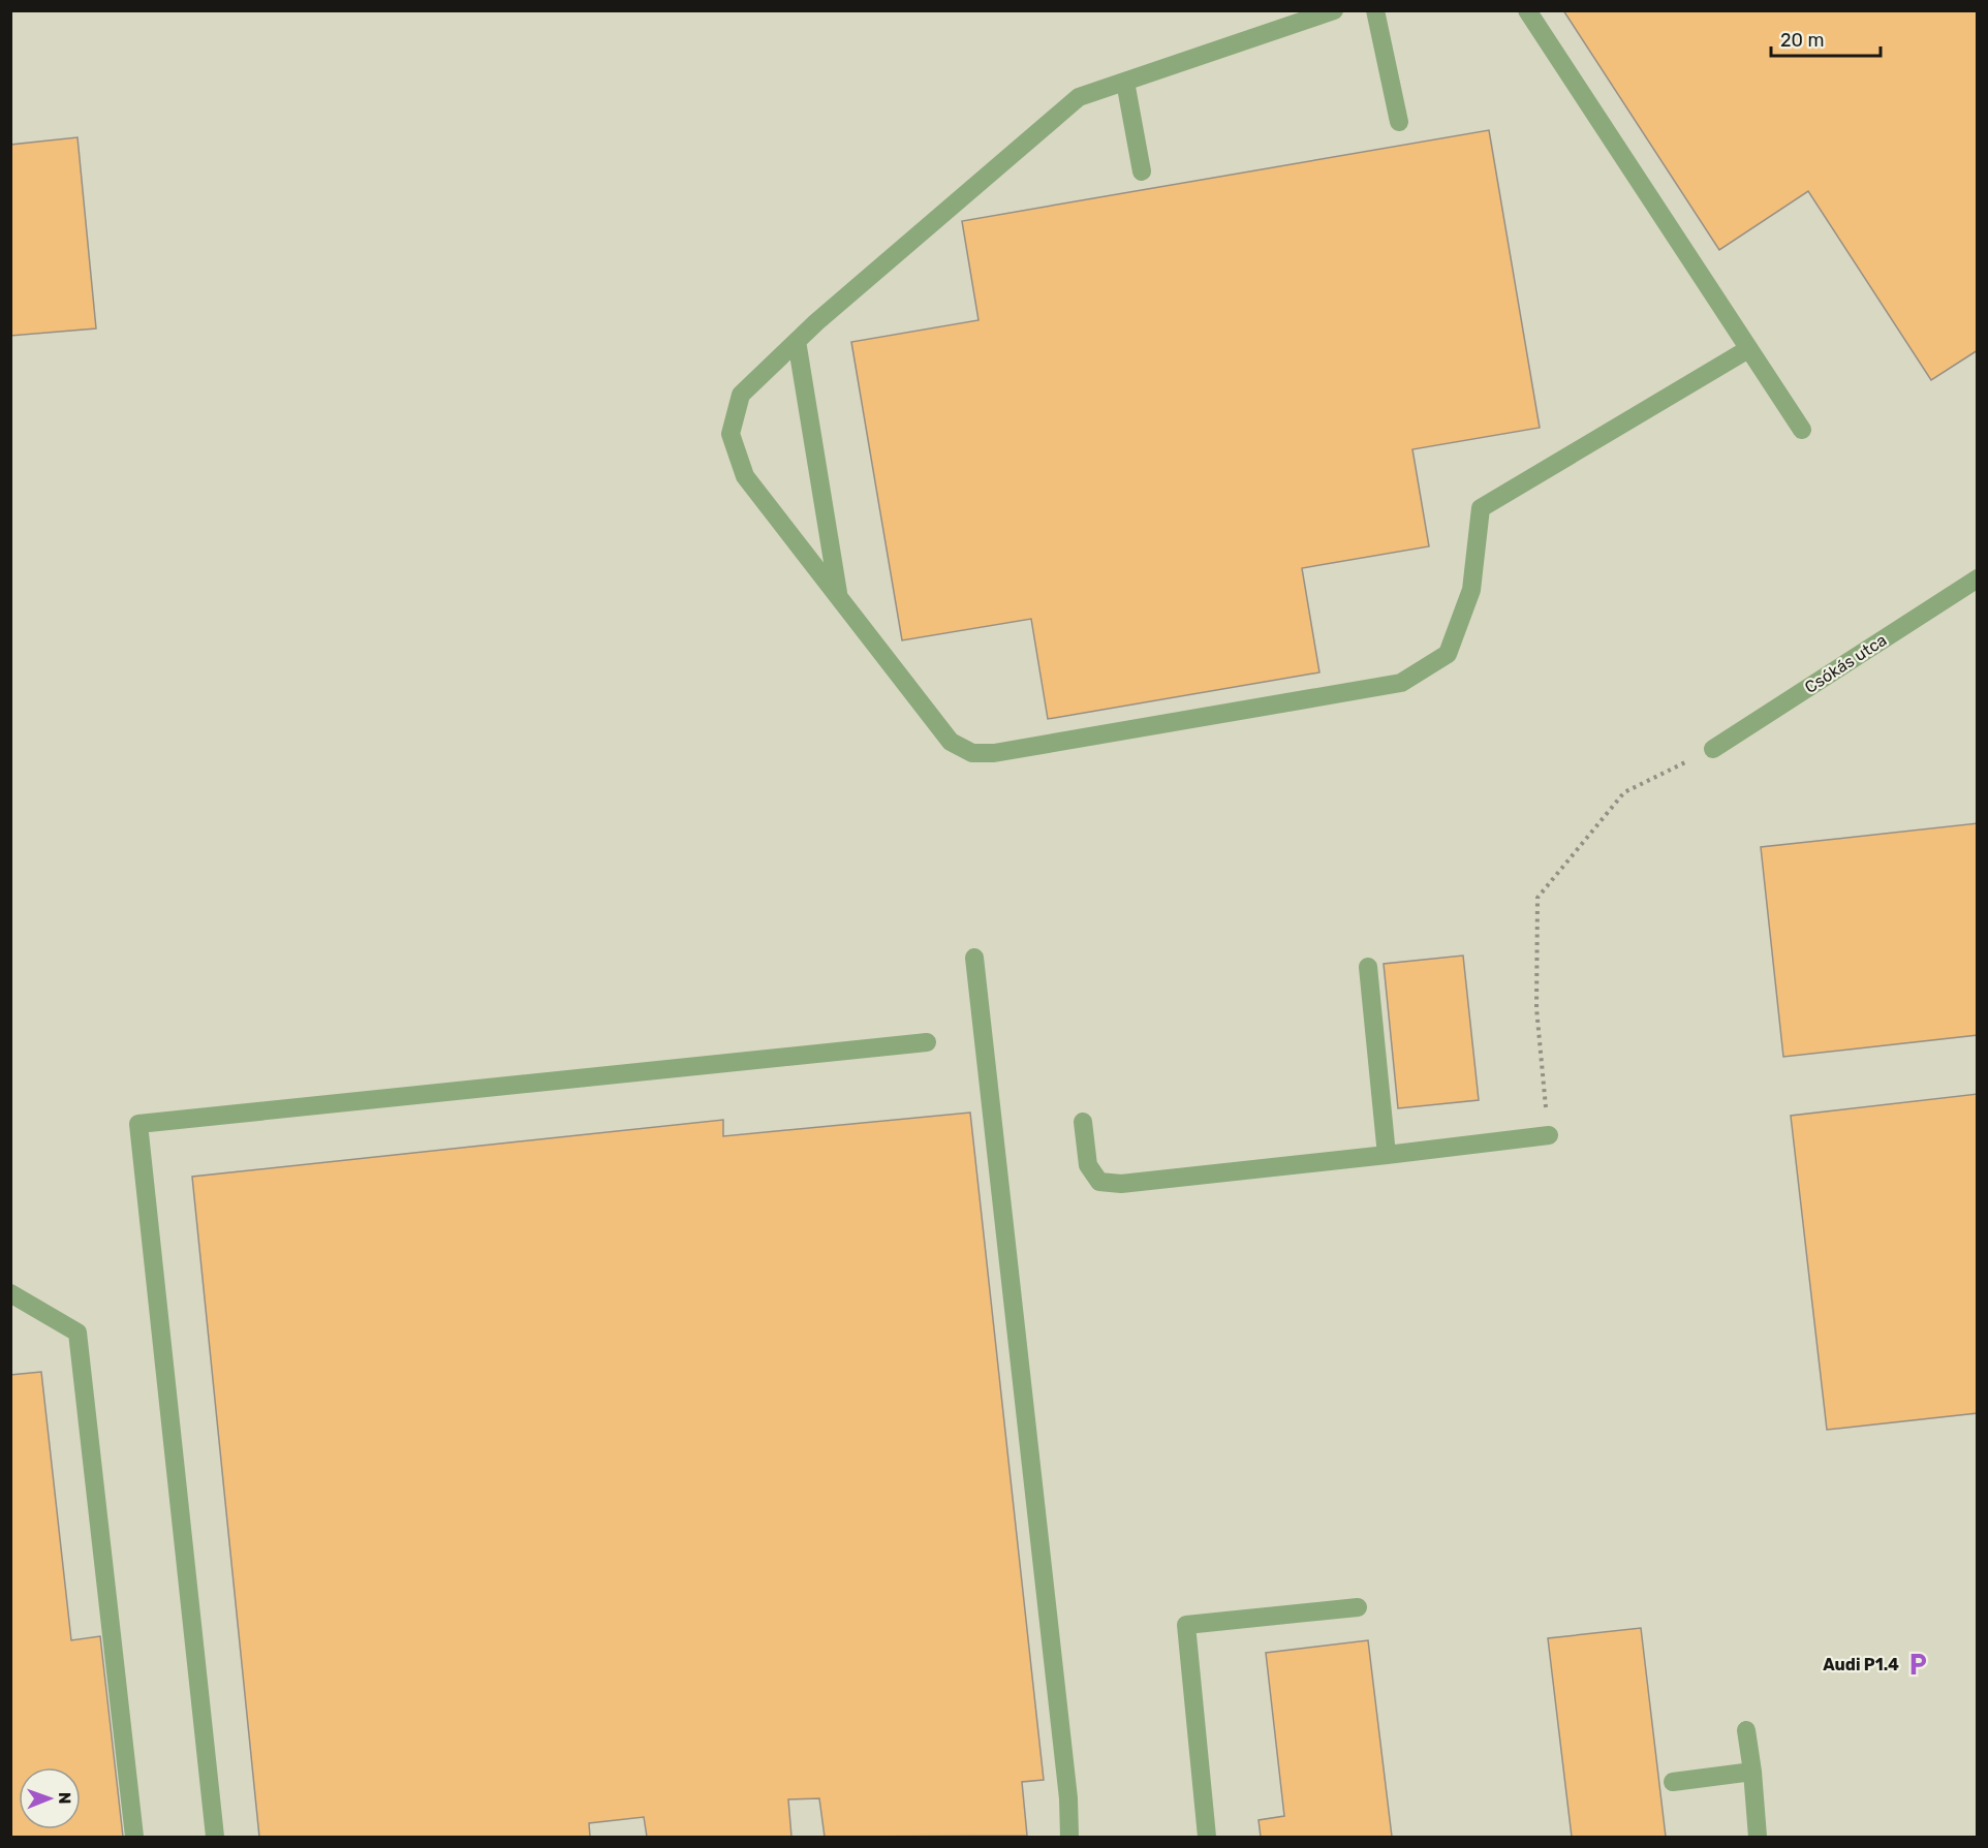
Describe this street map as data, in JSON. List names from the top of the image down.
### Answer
{
  "streets": {
    "street": ["Csókás utca"]
  },
  "places": {
    "parking": ["Audi P1.4"]
  },
  "scale_bar": "20 m",
  "north": "right"
}
